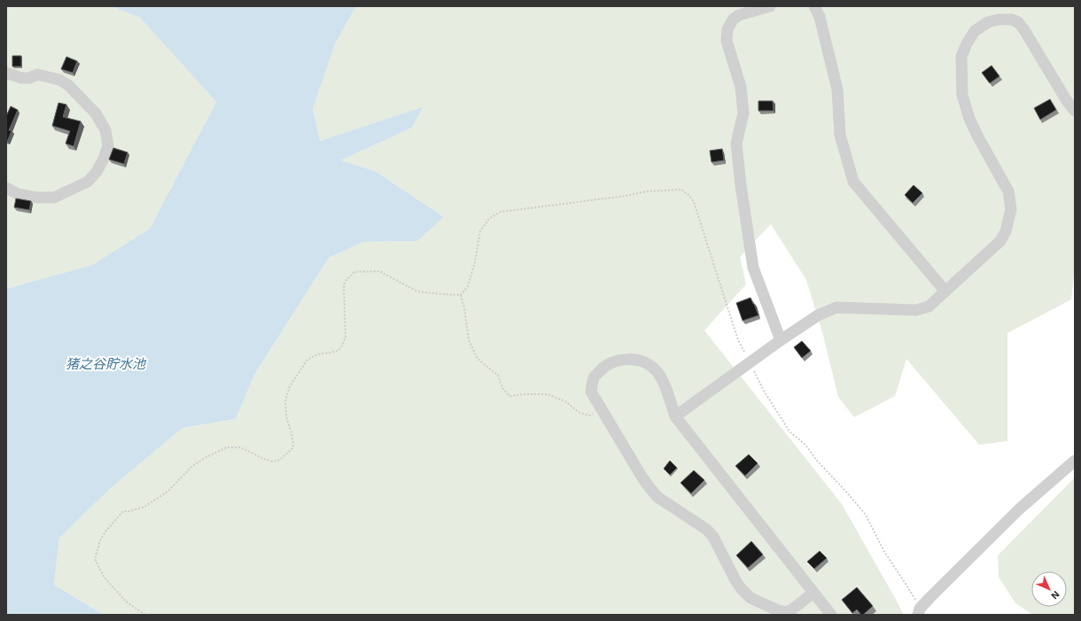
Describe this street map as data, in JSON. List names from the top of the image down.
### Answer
{
  "water": ["猪之谷貯水池"],
  "north": "bottom right"
}
